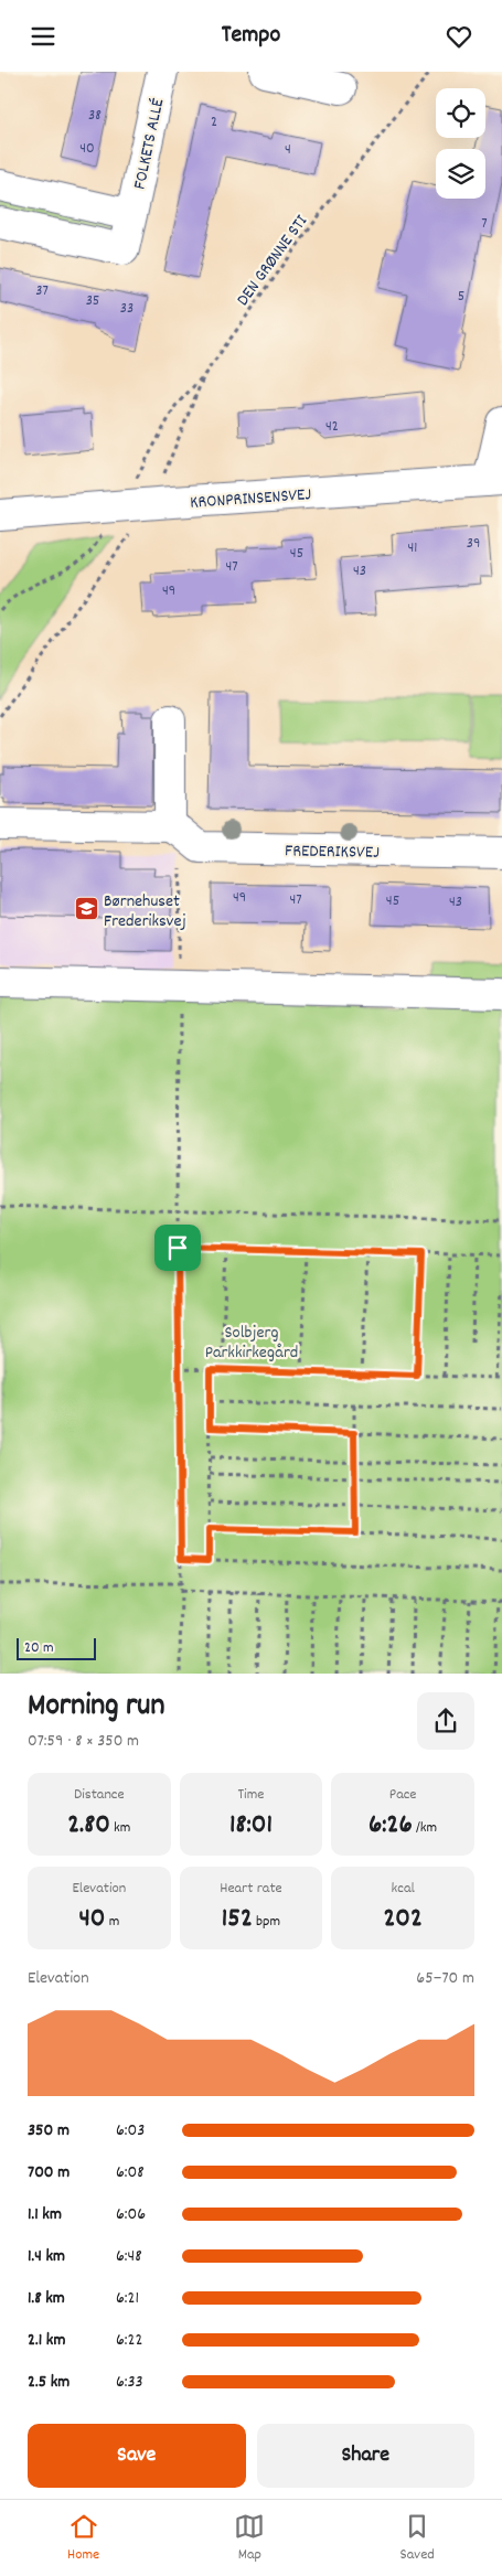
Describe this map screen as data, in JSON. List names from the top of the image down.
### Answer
{
  "streets": {
    "street": ["FOLKETS ALLÉ", "KRONPRINSENSVEJ", "FREDERIKSVEJ"],
    "path": ["DEN GRØNNE STI"]
  },
  "parks": ["Solbjerg Parkkirkegård"],
  "places": {
    "school or university": ["Børnehuset Frederiksvej"]
  },
  "house_numbers": [
    "38",
    "2",
    "40",
    "4",
    "7",
    "37",
    "5",
    "35",
    "33",
    "42",
    "39",
    "41",
    "45",
    "47",
    "43",
    "49",
    "49",
    "47",
    "45",
    "43"
  ],
  "scale_bar": "20 m",
  "page": {
    "header": "Tempo",
    "scale": "20 m",
    "heading": ["Morning run", "07:59 · 8 × 350 m"],
    "stats": [
      ["Distance", "2.80 km"],
      ["Time", "18:01"],
      ["Pace", "6:26 /km"],
      ["Elevation", "40 m"],
      ["Heart rate", "152 bpm"],
      ["kcal", "202"]
    ],
    "chart": ["Elevation", "65–70 m"],
    "list": [
      {
        "name": "350 m",
        "note": "6:03"
      },
      {
        "name": "700 m",
        "note": "6:08"
      },
      {
        "name": "1.1 km",
        "note": "6:06"
      },
      {
        "name": "1.4 km",
        "note": "6:48"
      },
      {
        "name": "1.8 km",
        "note": "6:21"
      },
      {
        "name": "2.1 km",
        "note": "6:22"
      },
      {
        "name": "2.5 km",
        "note": "6:33"
      }
    ],
    "buttons": ["Save", "Share"],
    "tabs": ["Home", "Map", "Saved"]
  }
}
